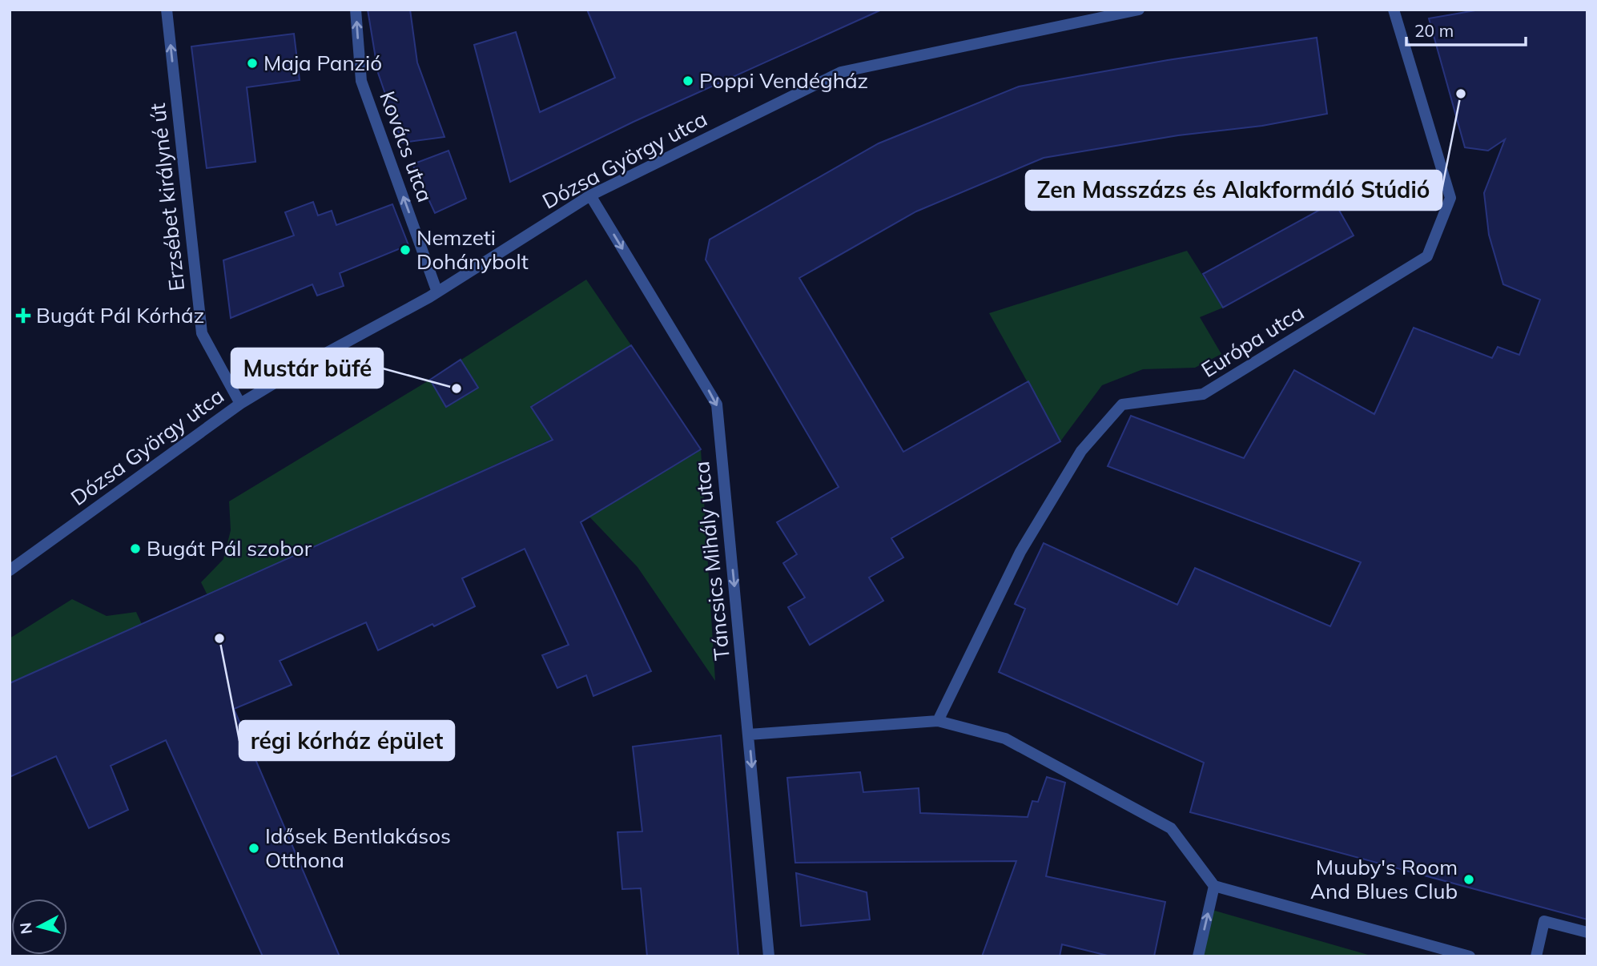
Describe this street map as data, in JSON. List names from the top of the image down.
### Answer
{
  "streets": {
    "street": [
      "Kovács utca",
      "Dózsa György utca",
      "Erzsébet királyné út",
      "Európa utca",
      "Táncsics Mihály utca"
    ]
  },
  "crossings": [
    ["Kovács utca", "Dózsa György utca"],
    ["Dózsa György utca", "Erzsébet királyné út"],
    ["Dózsa György utca", "Táncsics Mihály utca"]
  ],
  "one_way": ["Kovács utca", "Erzsébet királyné út", "Táncsics Mihály utca"],
  "places": {
    "other": [
      "Maja Panzió",
      "Poppi Vendégház",
      "Zen Masszázs és Alakformáló Stúdió",
      "Nemzeti Dohánybolt",
      "Mustár büfé",
      "Bugát Pál szobor",
      "régi kórház épület",
      "Idősek Bentlakásos Otthona",
      "Muuby's Room And Blues Club"
    ],
    "health": ["Bugát Pál Kórház"]
  },
  "scale_bar": "20 m",
  "north": "left"
}
